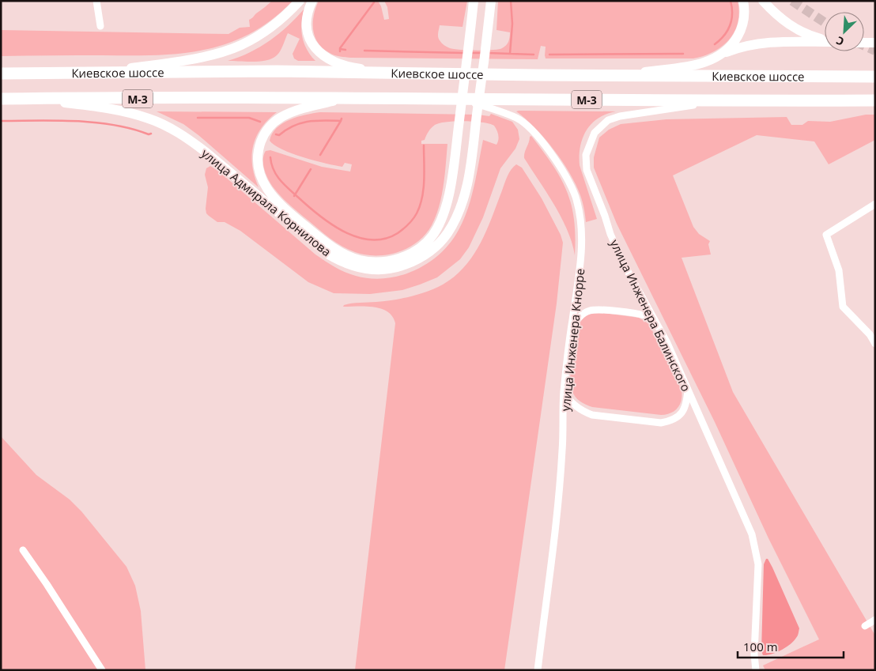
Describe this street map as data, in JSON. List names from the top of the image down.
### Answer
{
  "streets": {
    "highway": ["Киевское шоссе", "М-3"],
    "main road": ["улица Адмирала Корнилова"],
    "street": ["улица Инженера Балинского", "улица Инженера Кнорре"]
  },
  "crossings": [
    ["Киевское шоссе", "улица Адмирала Корнилова"],
    ["Киевское шоссе", "улица Инженера Балинского"],
    ["Киевское шоссе", "улица Инженера Кнорре"],
    ["улица Инженера Балинского", "улица Инженера Кнорре"]
  ],
  "scale_bar": "100 m",
  "north": "bottom left"
}
